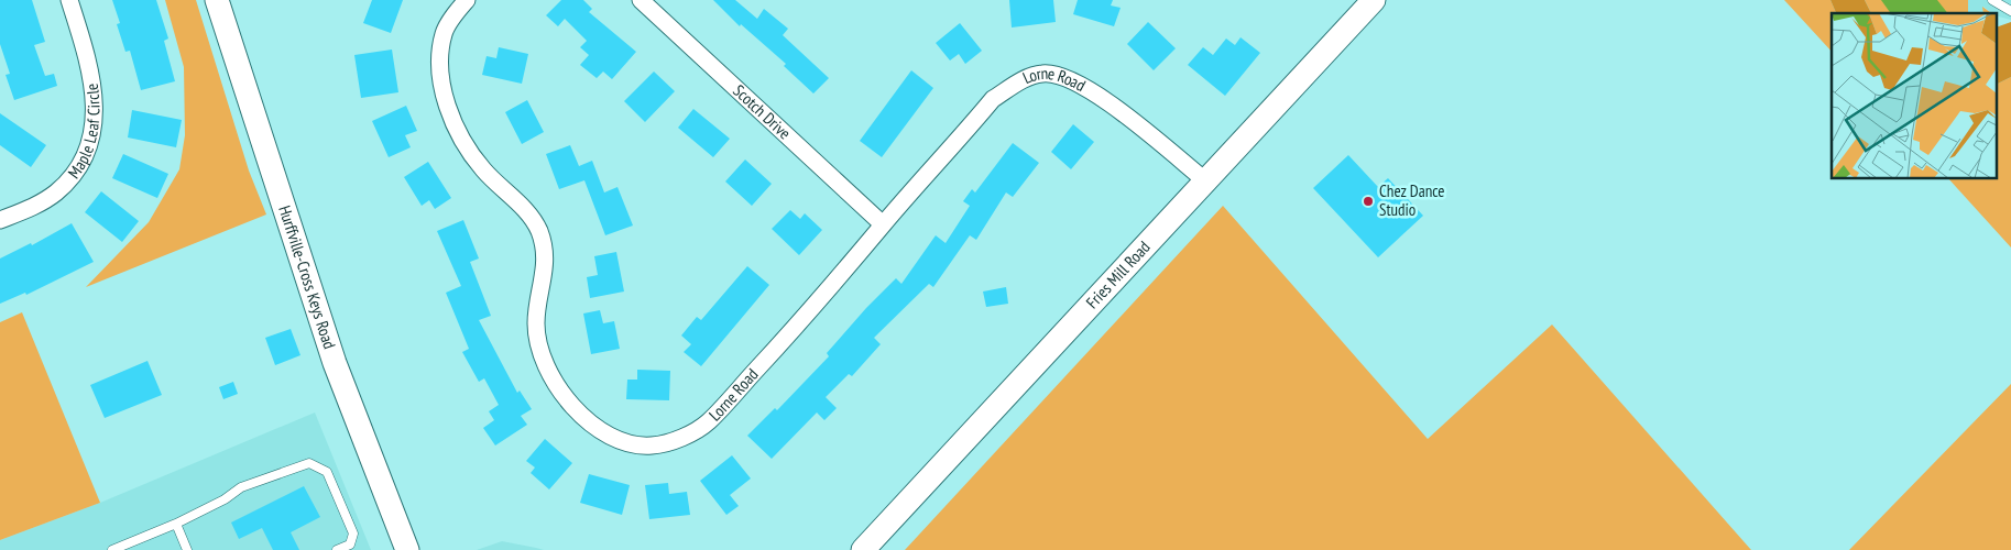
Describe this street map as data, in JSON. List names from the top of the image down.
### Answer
{
  "streets": {
    "main road": ["Hurffville-Cross Keys Road", "Fries Mill Road"],
    "street": ["Lorne Road", "Scotch Drive", "Maple Leaf Circle"]
  },
  "crossings": [
    ["Lorne Road", "Scotch Drive"],
    ["Lorne Road", "Fries Mill Road"]
  ],
  "places": ["Chez Dance Studio"]
}
